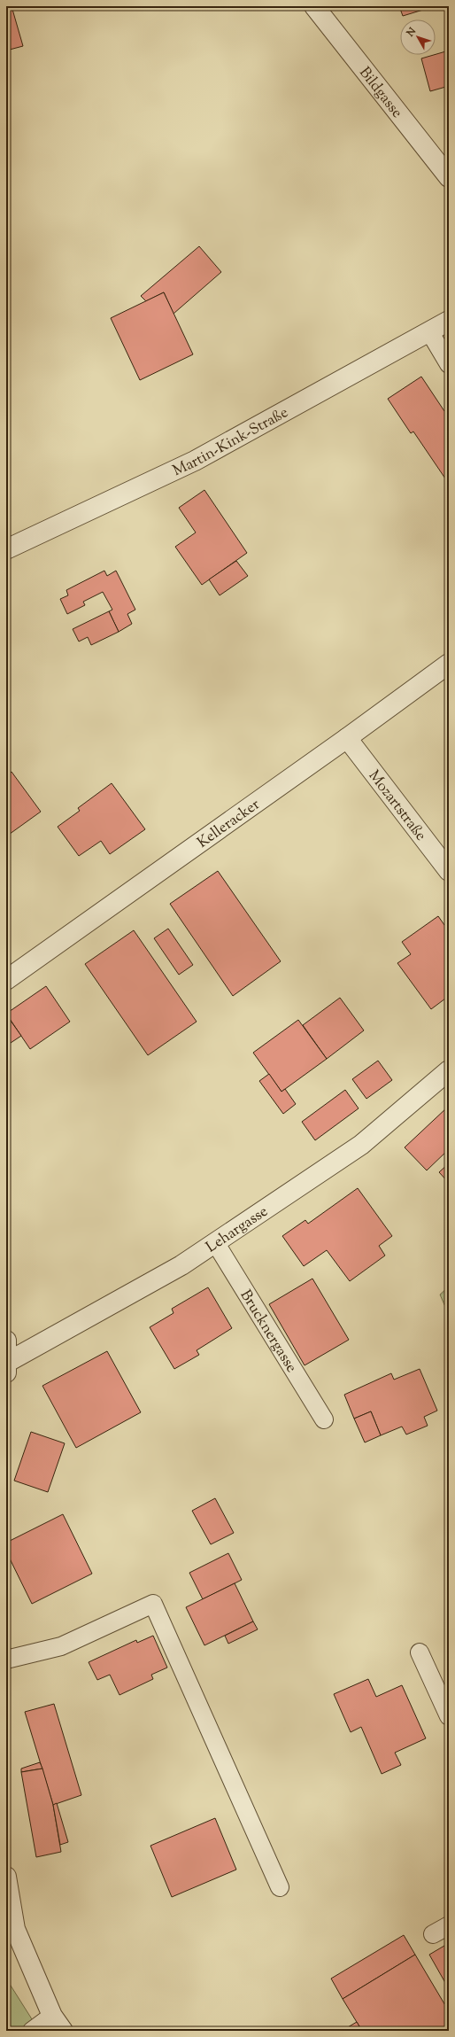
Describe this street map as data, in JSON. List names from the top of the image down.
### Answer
{
  "streets": {
    "street": [
      "Bildgasse",
      "Martin-Kink-Straße",
      "Mozartstraße",
      "Kelleracker",
      "Lehargasse"
    ],
    "lane": ["Brucknergasse"]
  },
  "crossings": [
    ["Mozartstraße", "Kelleracker"],
    ["Lehargasse", "Brucknergasse"]
  ],
  "north": "top left"
}
